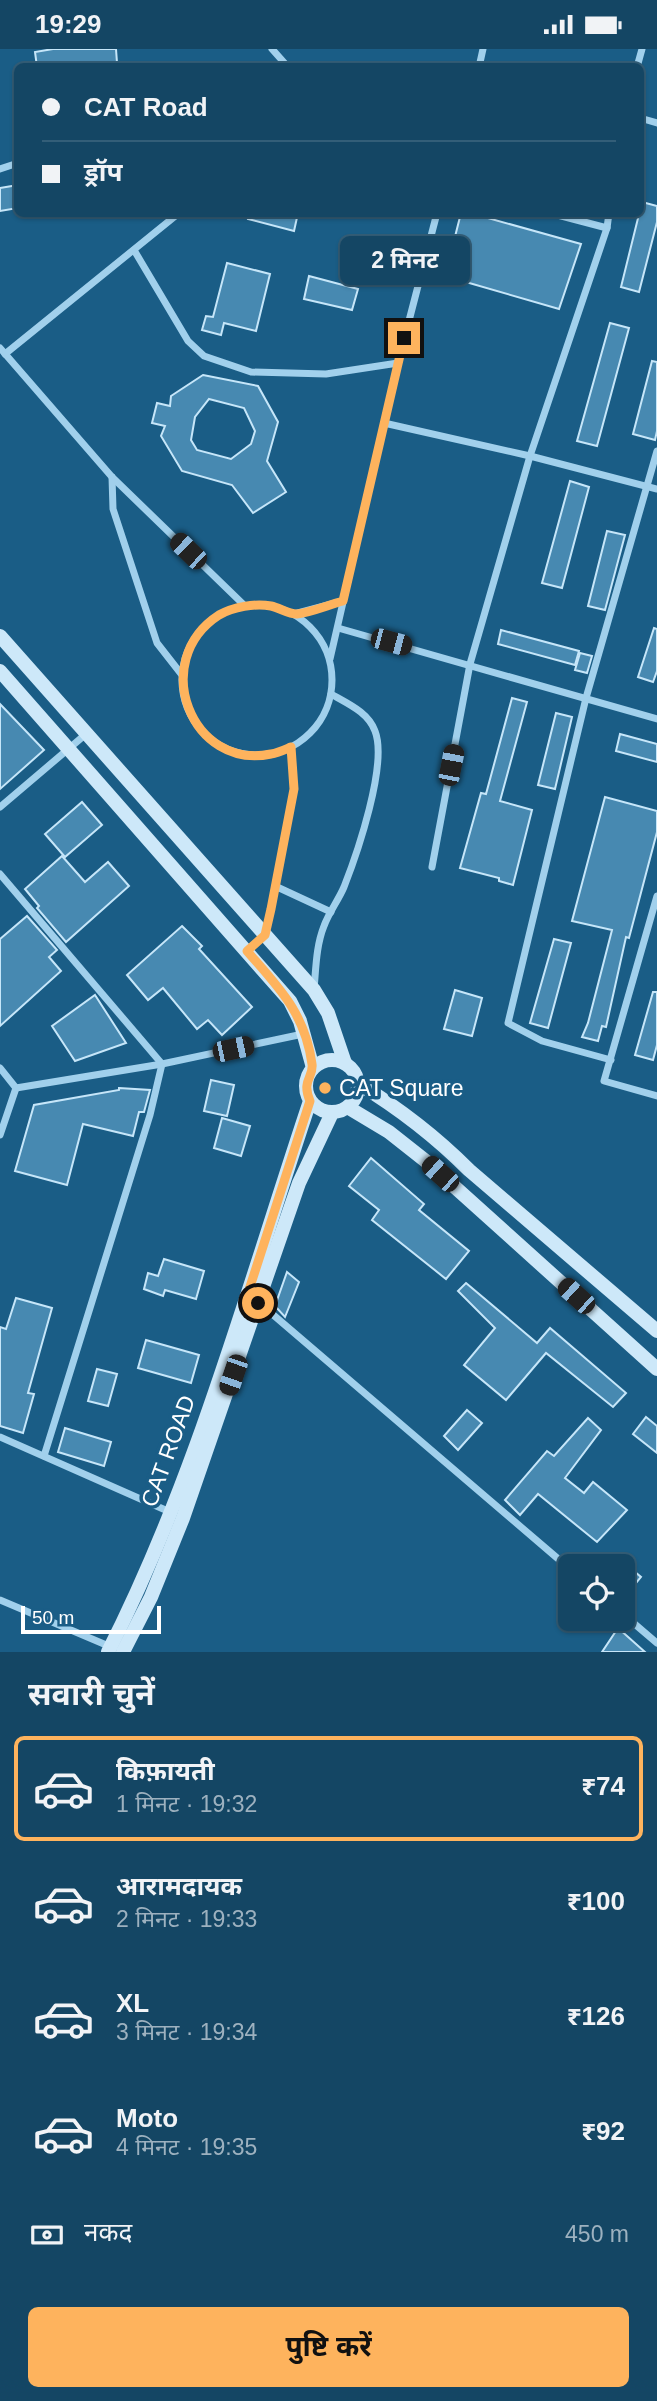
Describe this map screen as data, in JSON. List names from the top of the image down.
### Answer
{
  "streets": {
    "street": ["CAT ROAD"]
  },
  "places": ["CAT Square"],
  "scale_bar": "50 m",
  "page": {
    "status": "19:29",
    "banner": ["CAT Road", "ड्रॉप"],
    "bubble": "2 मिनट",
    "scale": "50 m",
    "heading": "सवारी चुनें",
    "list": [
      {
        "name": "किफ़ायती",
        "note": "1 मिनट · 19:32",
        "value": "₹74"
      },
      {
        "name": "आरामदायक",
        "note": "2 मिनट · 19:33",
        "value": "₹100"
      },
      {
        "name": "XL",
        "note": "3 मिनट · 19:34",
        "value": "₹126"
      },
      {
        "name": "Moto",
        "note": "4 मिनट · 19:35",
        "value": "₹92"
      }
    ],
    "pay": ["नकद", "450 m"],
    "buttons": "पुष्टि करें"
  }
}
